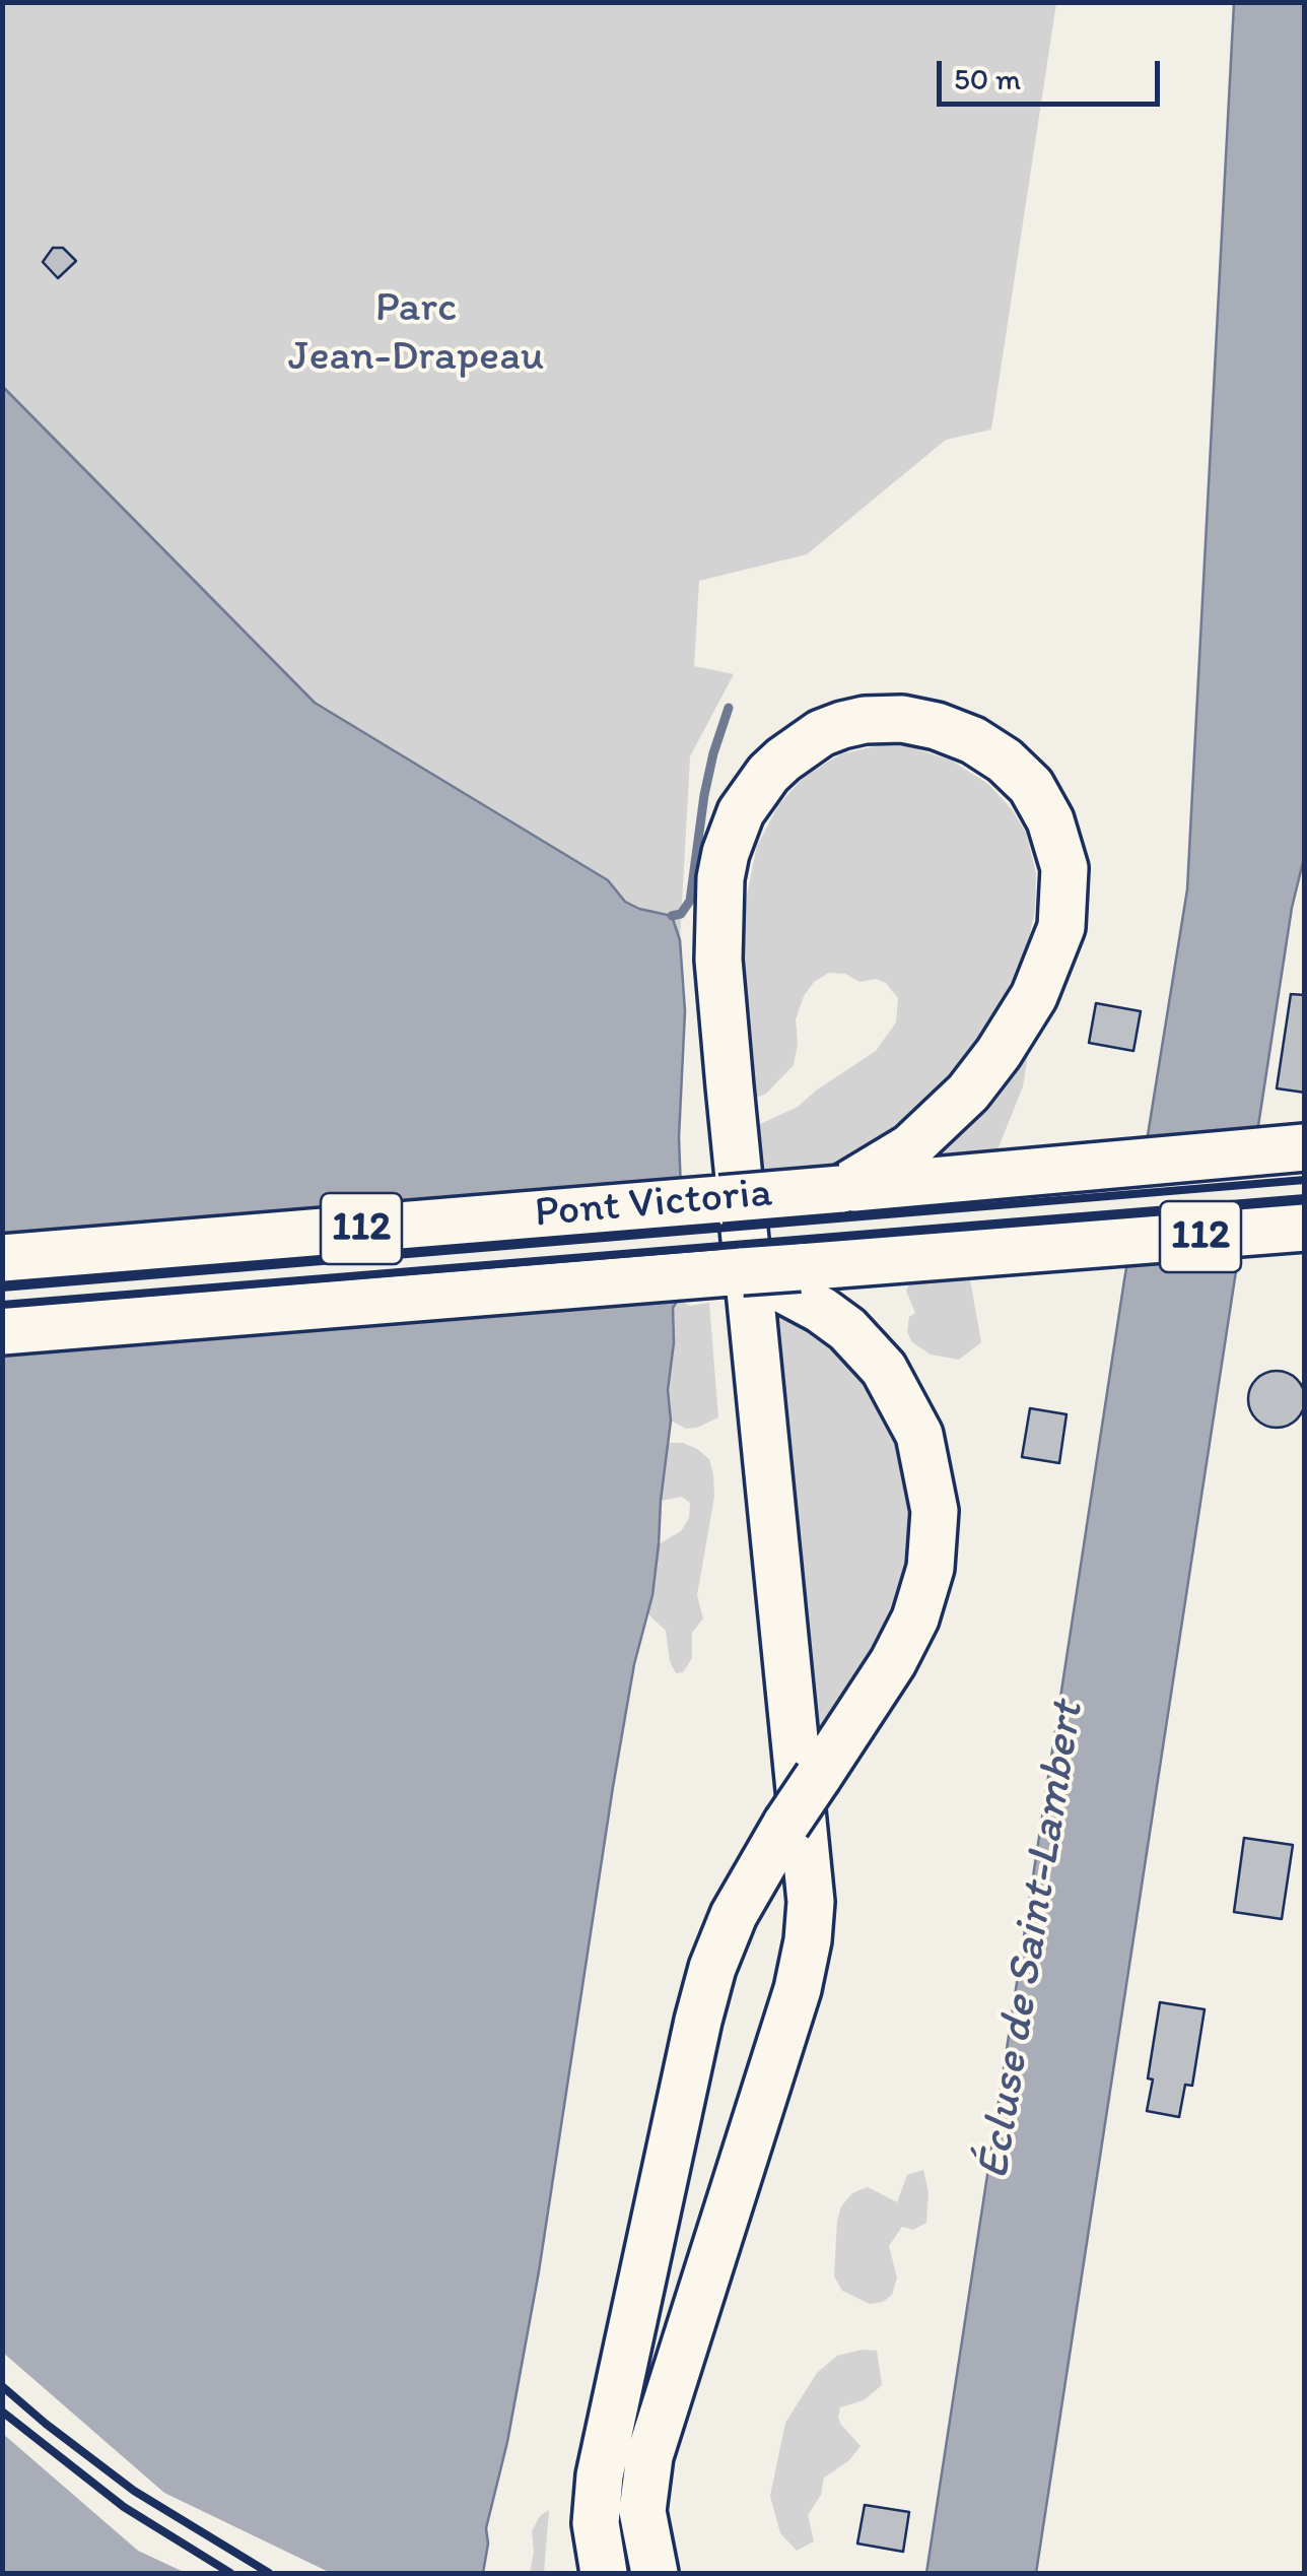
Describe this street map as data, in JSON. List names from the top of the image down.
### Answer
{
  "streets": {
    "main road": ["Pont Victoria", "112"]
  },
  "water": ["Écluse de Saint-Lambert"],
  "parks": ["Parc Jean-Drapeau"],
  "scale_bar": "50 m"
}
